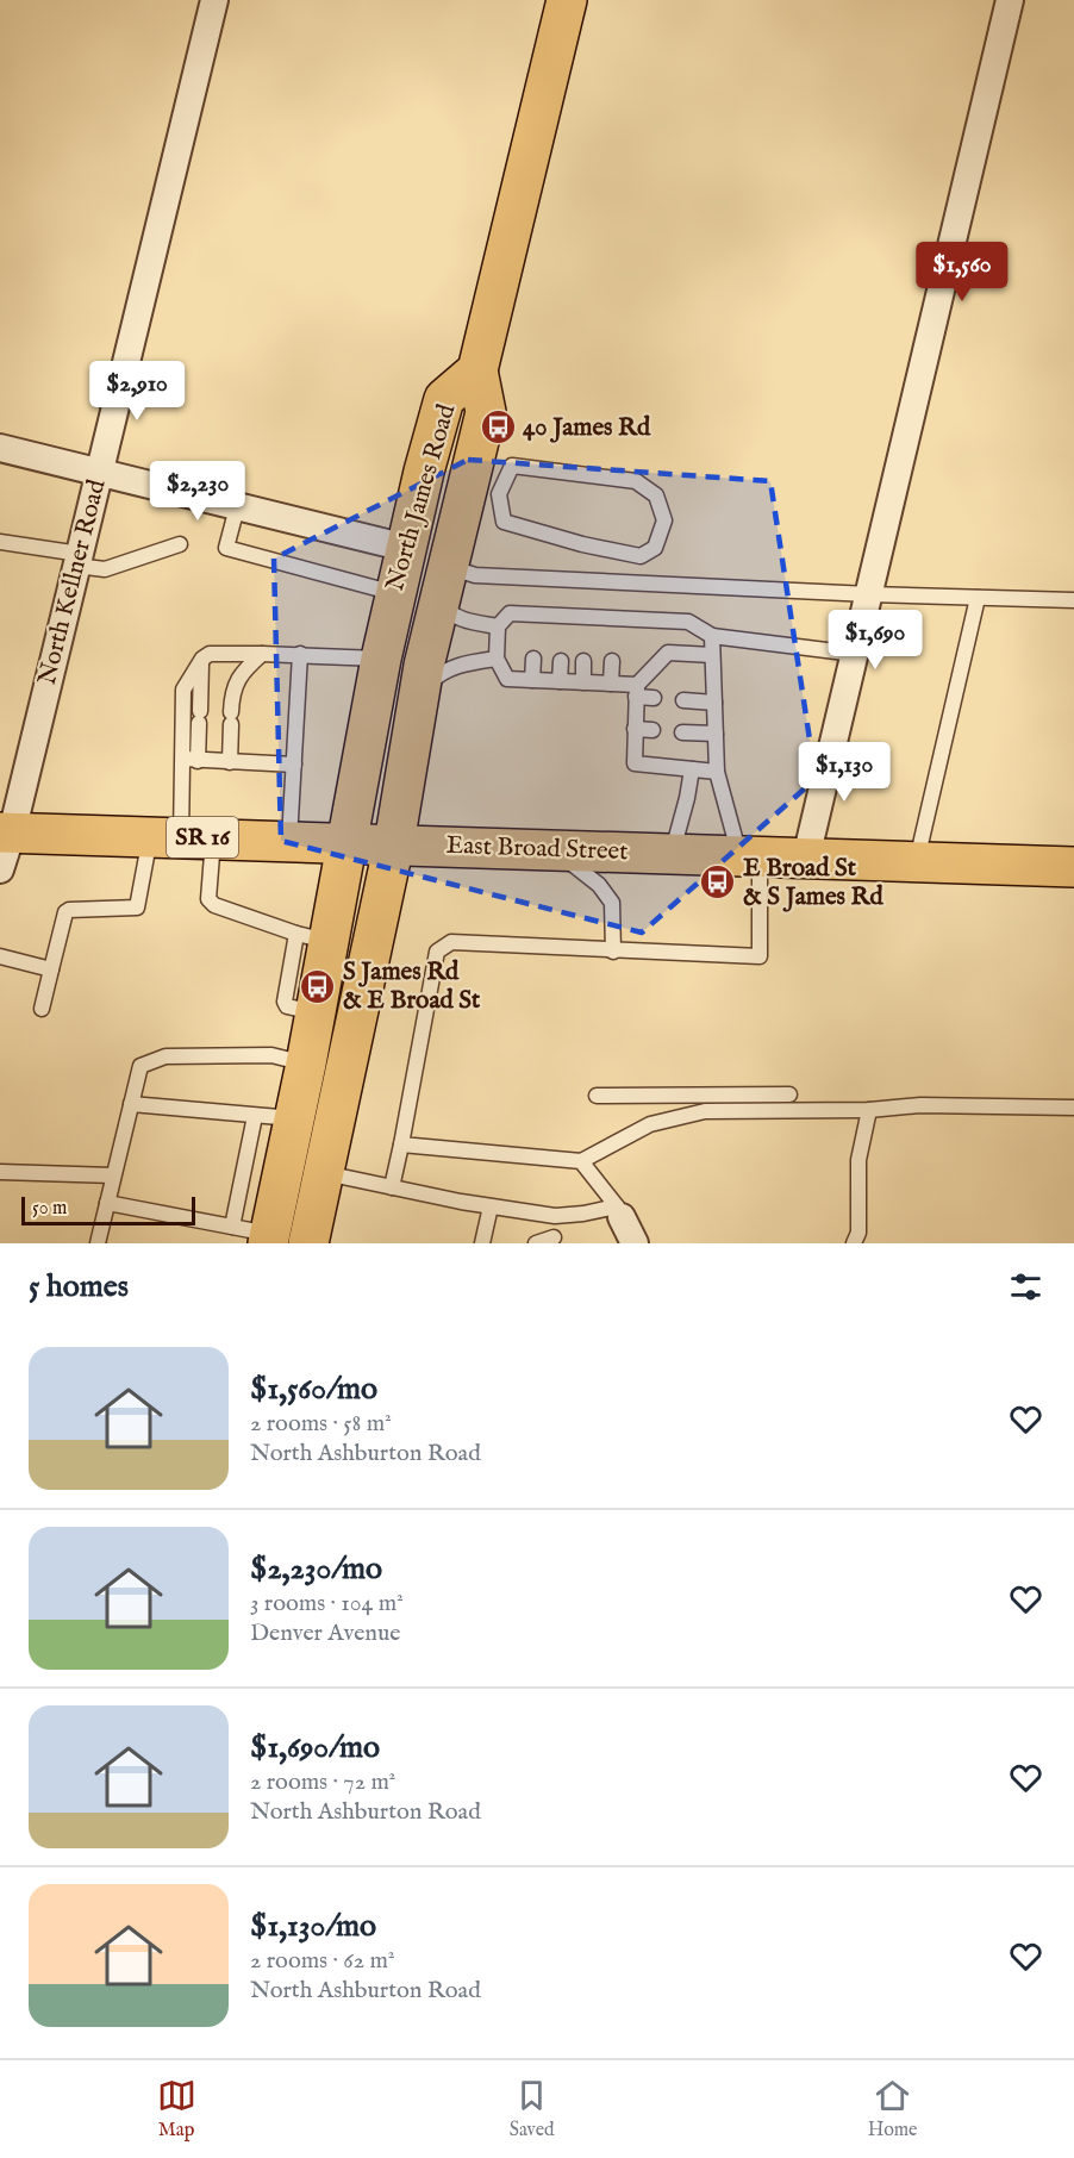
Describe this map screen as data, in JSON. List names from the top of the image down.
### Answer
{
  "streets": {
    "main road": ["North James Road", "SR 16", "East Broad Street"],
    "street": ["North Kellner Road"]
  },
  "crossings": [
    ["North James Road", "East Broad Street"],
    ["North Kellner Road", "East Broad Street"]
  ],
  "places": {
    "bus stop": ["40 James Rd", "E Broad St & S James Rd", "S James Rd & E Broad St"]
  },
  "scale_bar": "50 m",
  "page": {
    "price": [
      "$1,560",
      "$2,910",
      "$2,230",
      "$1,690",
      "$1,130"
    ],
    "scale": "50 m",
    "heading": "5 homes",
    "list": [
      {
        "name": "$1,560/mo",
        "note": "2 rooms · 58 m² · North Ashburton Road"
      },
      {
        "name": "$2,230/mo",
        "note": "3 rooms · 104 m² · Denver Avenue"
      },
      {
        "name": "$1,690/mo",
        "note": "2 rooms · 72 m² · North Ashburton Road"
      },
      {
        "name": "$1,130/mo",
        "note": "2 rooms · 62 m² · North Ashburton Road"
      }
    ],
    "tabs": ["Map", "Saved", "Home"]
  }
}
